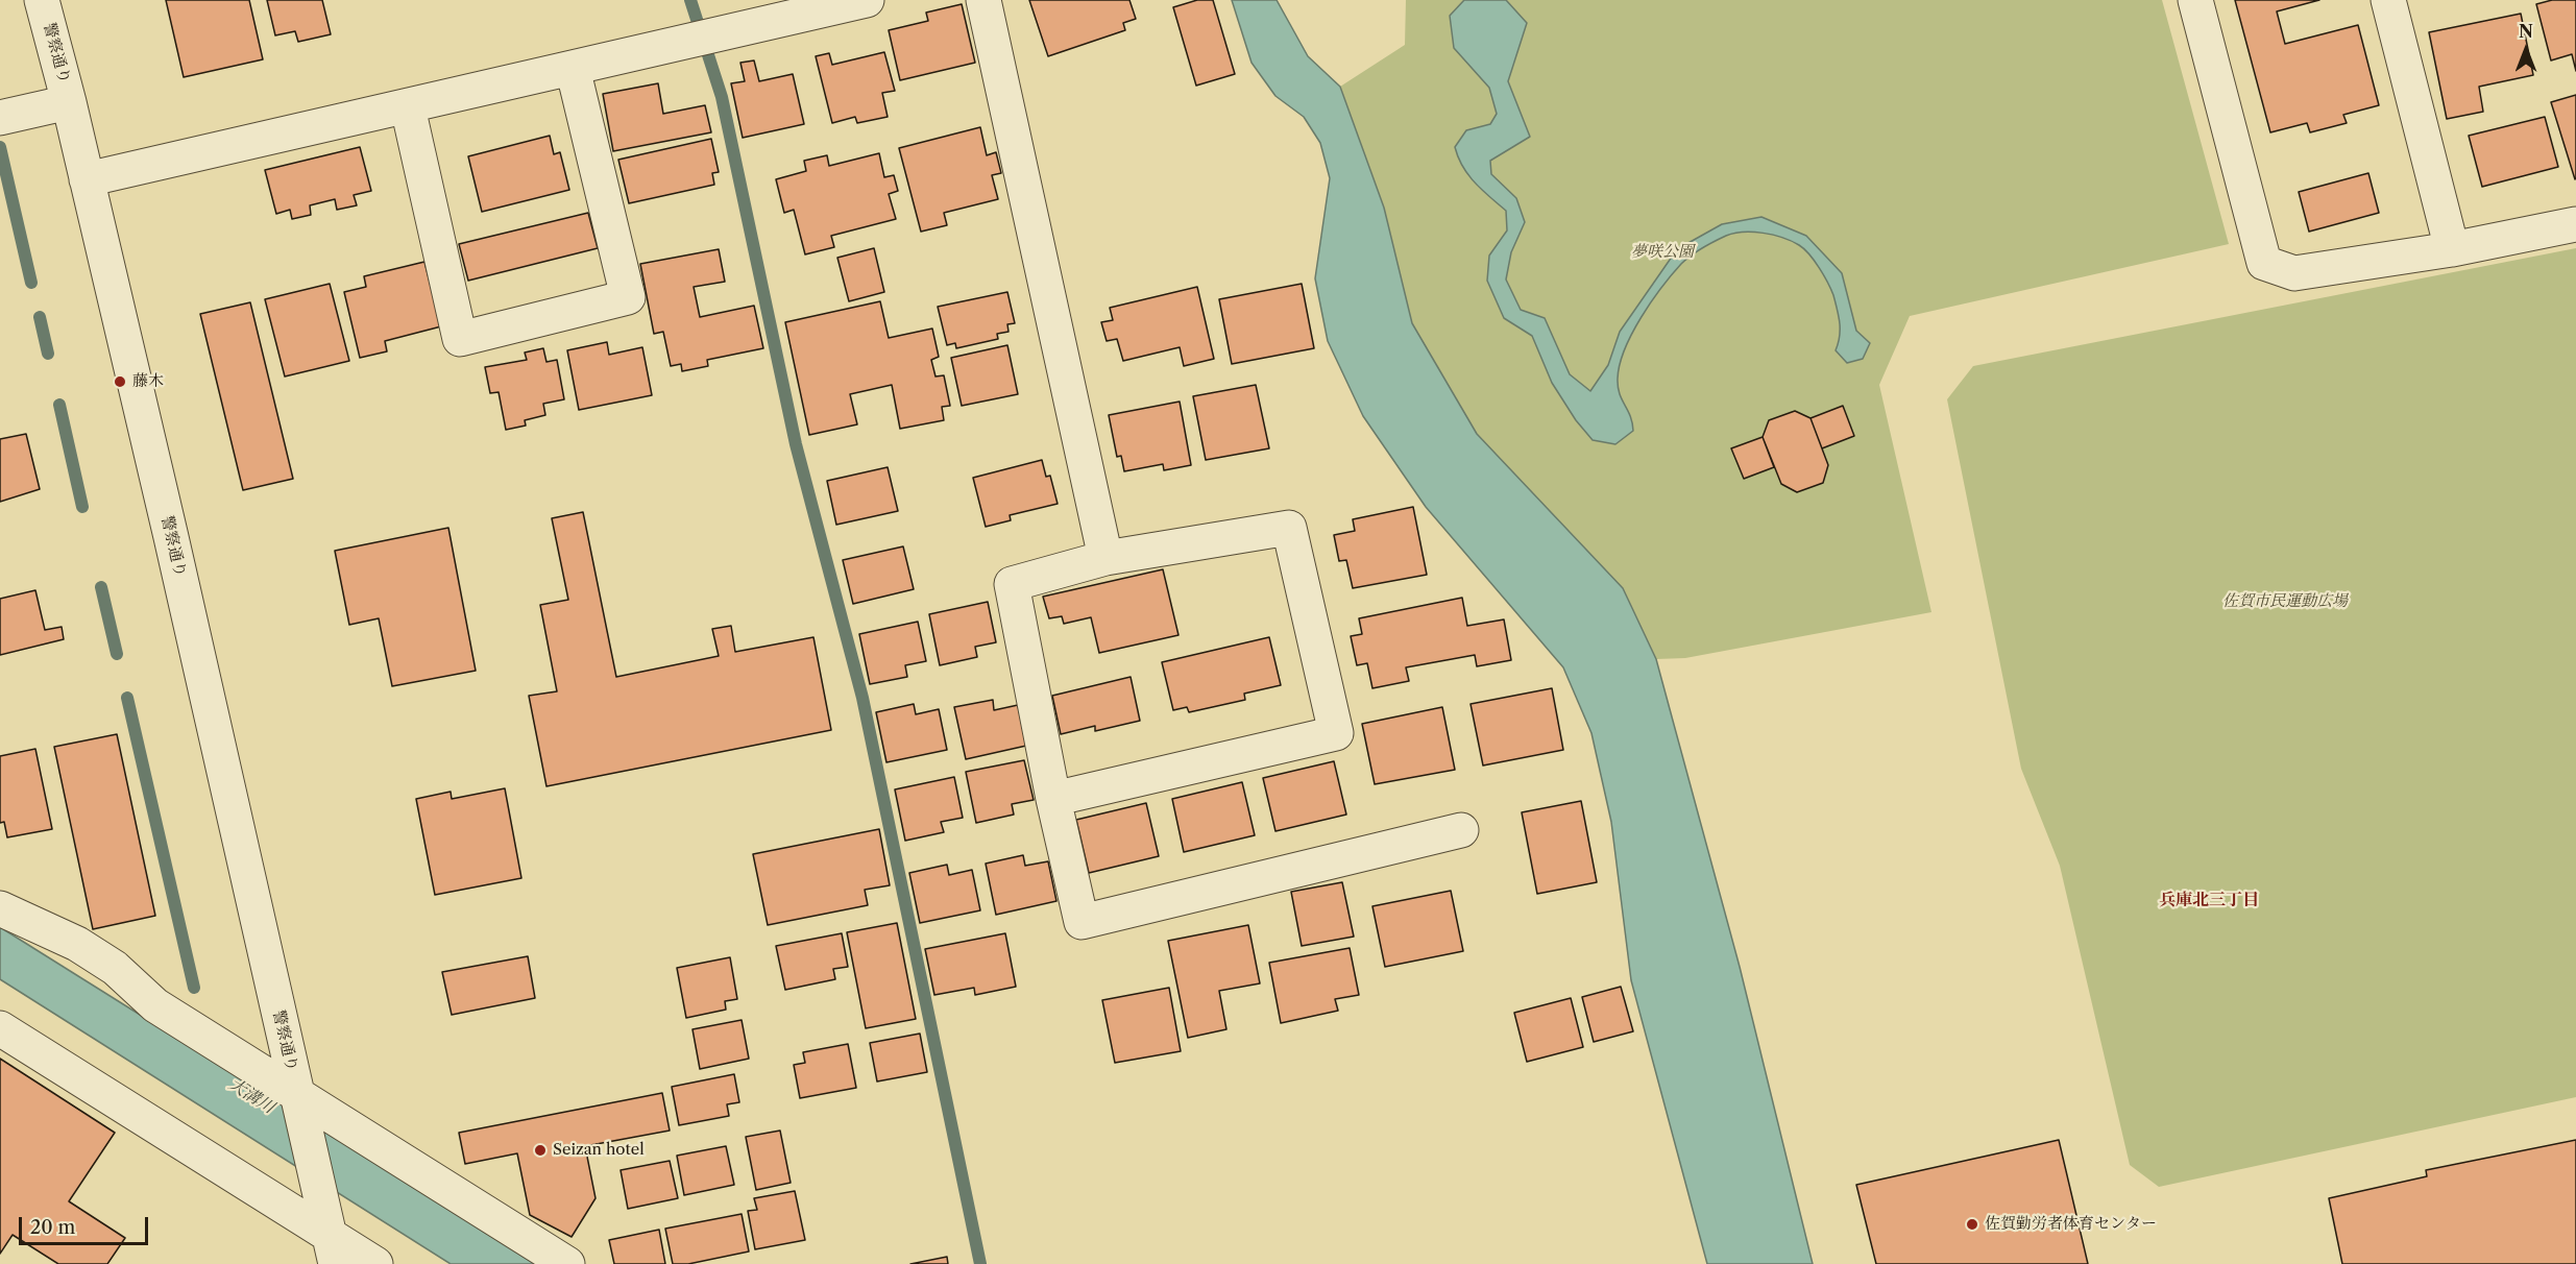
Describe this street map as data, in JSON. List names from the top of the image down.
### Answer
{
  "streets": {
    "street": ["警察通り"]
  },
  "districts": ["兵庫北三丁目"],
  "water": ["大溝川"],
  "parks": ["夢咲公園", "佐賀市民運動広場"],
  "places": ["藤木", "Seizan hotel", "佐賀勤労者体育センター"],
  "scale_bar": "20 m",
  "north": "top"
}
